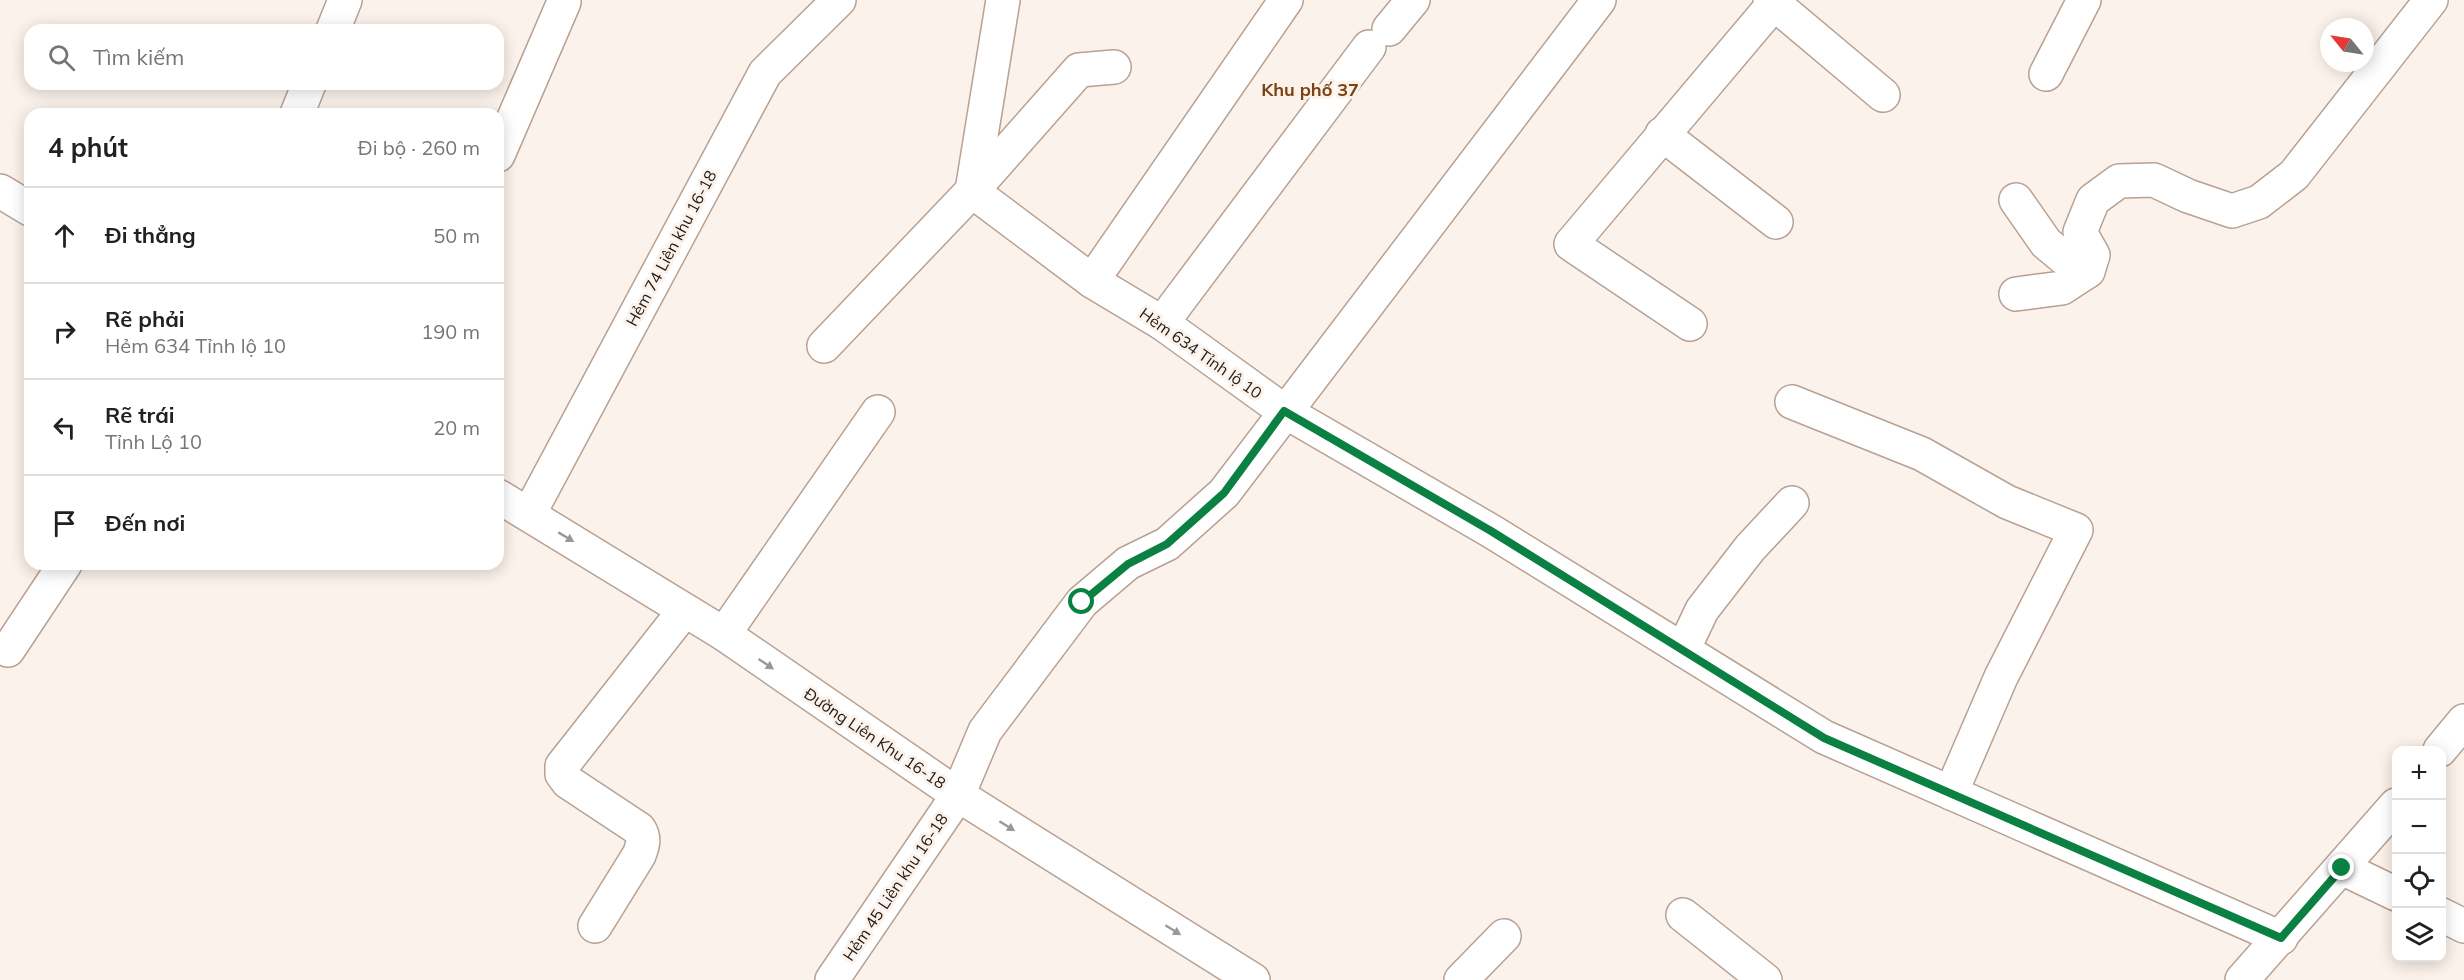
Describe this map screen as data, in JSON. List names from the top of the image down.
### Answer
{
  "streets": {
    "street": [
      "Hẻm 74 Liên khu 16-18",
      "Hẻm 634 Tỉnh lộ 10",
      "Đường Liên Khu 16-18",
      "Hẻm 45 Liên khu 16-18"
    ]
  },
  "crossings": [
    ["Hẻm 74 Liên khu 16-18", "Đường Liên Khu 16-18"],
    ["Hẻm 634 Tỉnh lộ 10", "Hẻm 45 Liên khu 16-18"],
    ["Đường Liên Khu 16-18", "Hẻm 45 Liên khu 16-18"]
  ],
  "one_way": ["Đường Liên Khu 16-18"],
  "districts": ["Khu phố 37"],
  "north": "top left",
  "page": {
    "search": "Tìm kiếm",
    "heading": ["4 phút", "Đi bộ · 260 m"],
    "list": [
      ["Đi thẳng", "50 m"],
      ["Rẽ phải", "Hẻm 634 Tỉnh lộ 10", "190 m"],
      ["Rẽ trái", "Tỉnh Lộ 10", "20 m"],
      "Đến nơi"
    ],
    "map_buttons": ["+", "−"]
  }
}
